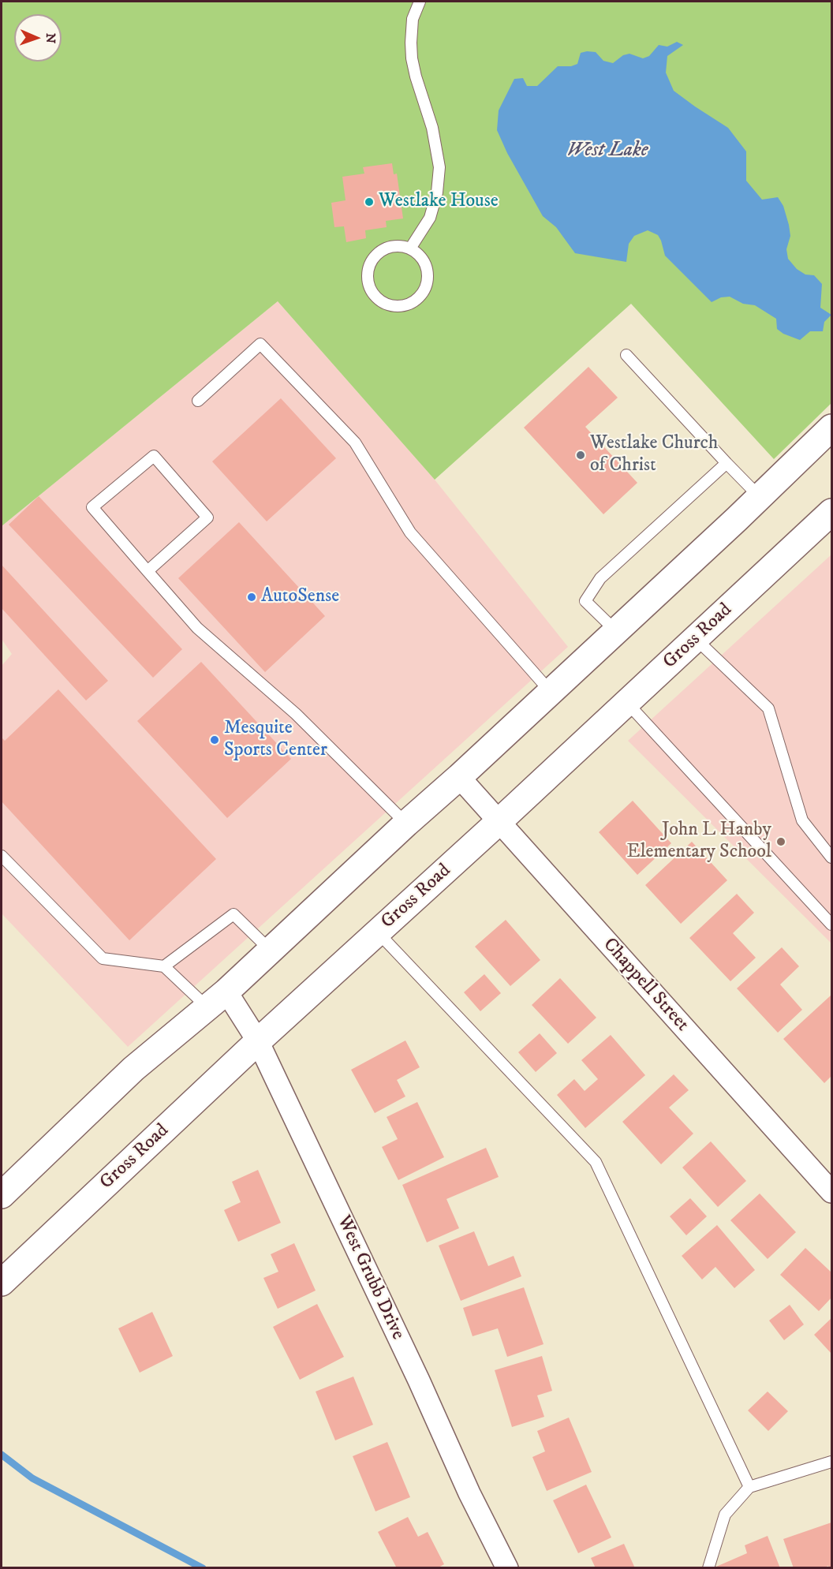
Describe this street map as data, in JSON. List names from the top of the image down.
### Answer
{
  "streets": {
    "main road": ["Gross Road"],
    "street": ["Chappell Street", "West Grubb Drive"]
  },
  "crossings": [
    ["Gross Road", "Chappell Street"],
    ["Gross Road", "West Grubb Drive"]
  ],
  "water": ["West Lake"],
  "places": [
    "Westlake House",
    "Westlake Church of Christ",
    "AutoSense",
    "Mesquite Sports Center",
    "John L Hanby Elementary School"
  ],
  "north": "right"
}
